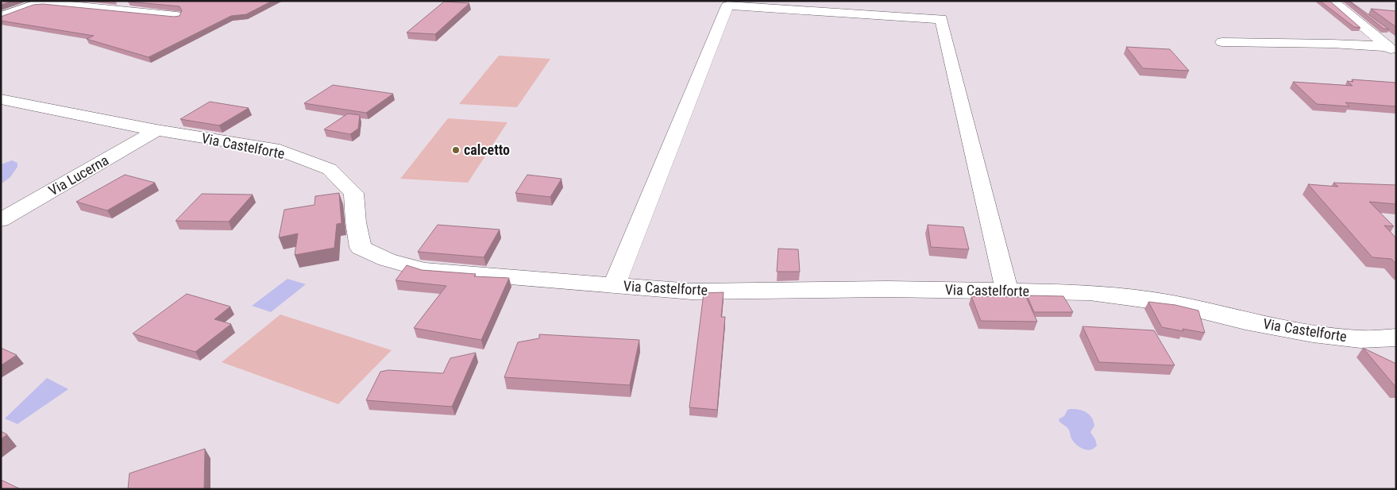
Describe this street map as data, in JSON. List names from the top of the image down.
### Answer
{
  "streets": {
    "street": ["Via Castelforte", "Via Lucerna"]
  },
  "crossings": [
    ["Via Castelforte", "Via Lucerna"]
  ],
  "places": ["calcetto"]
}
